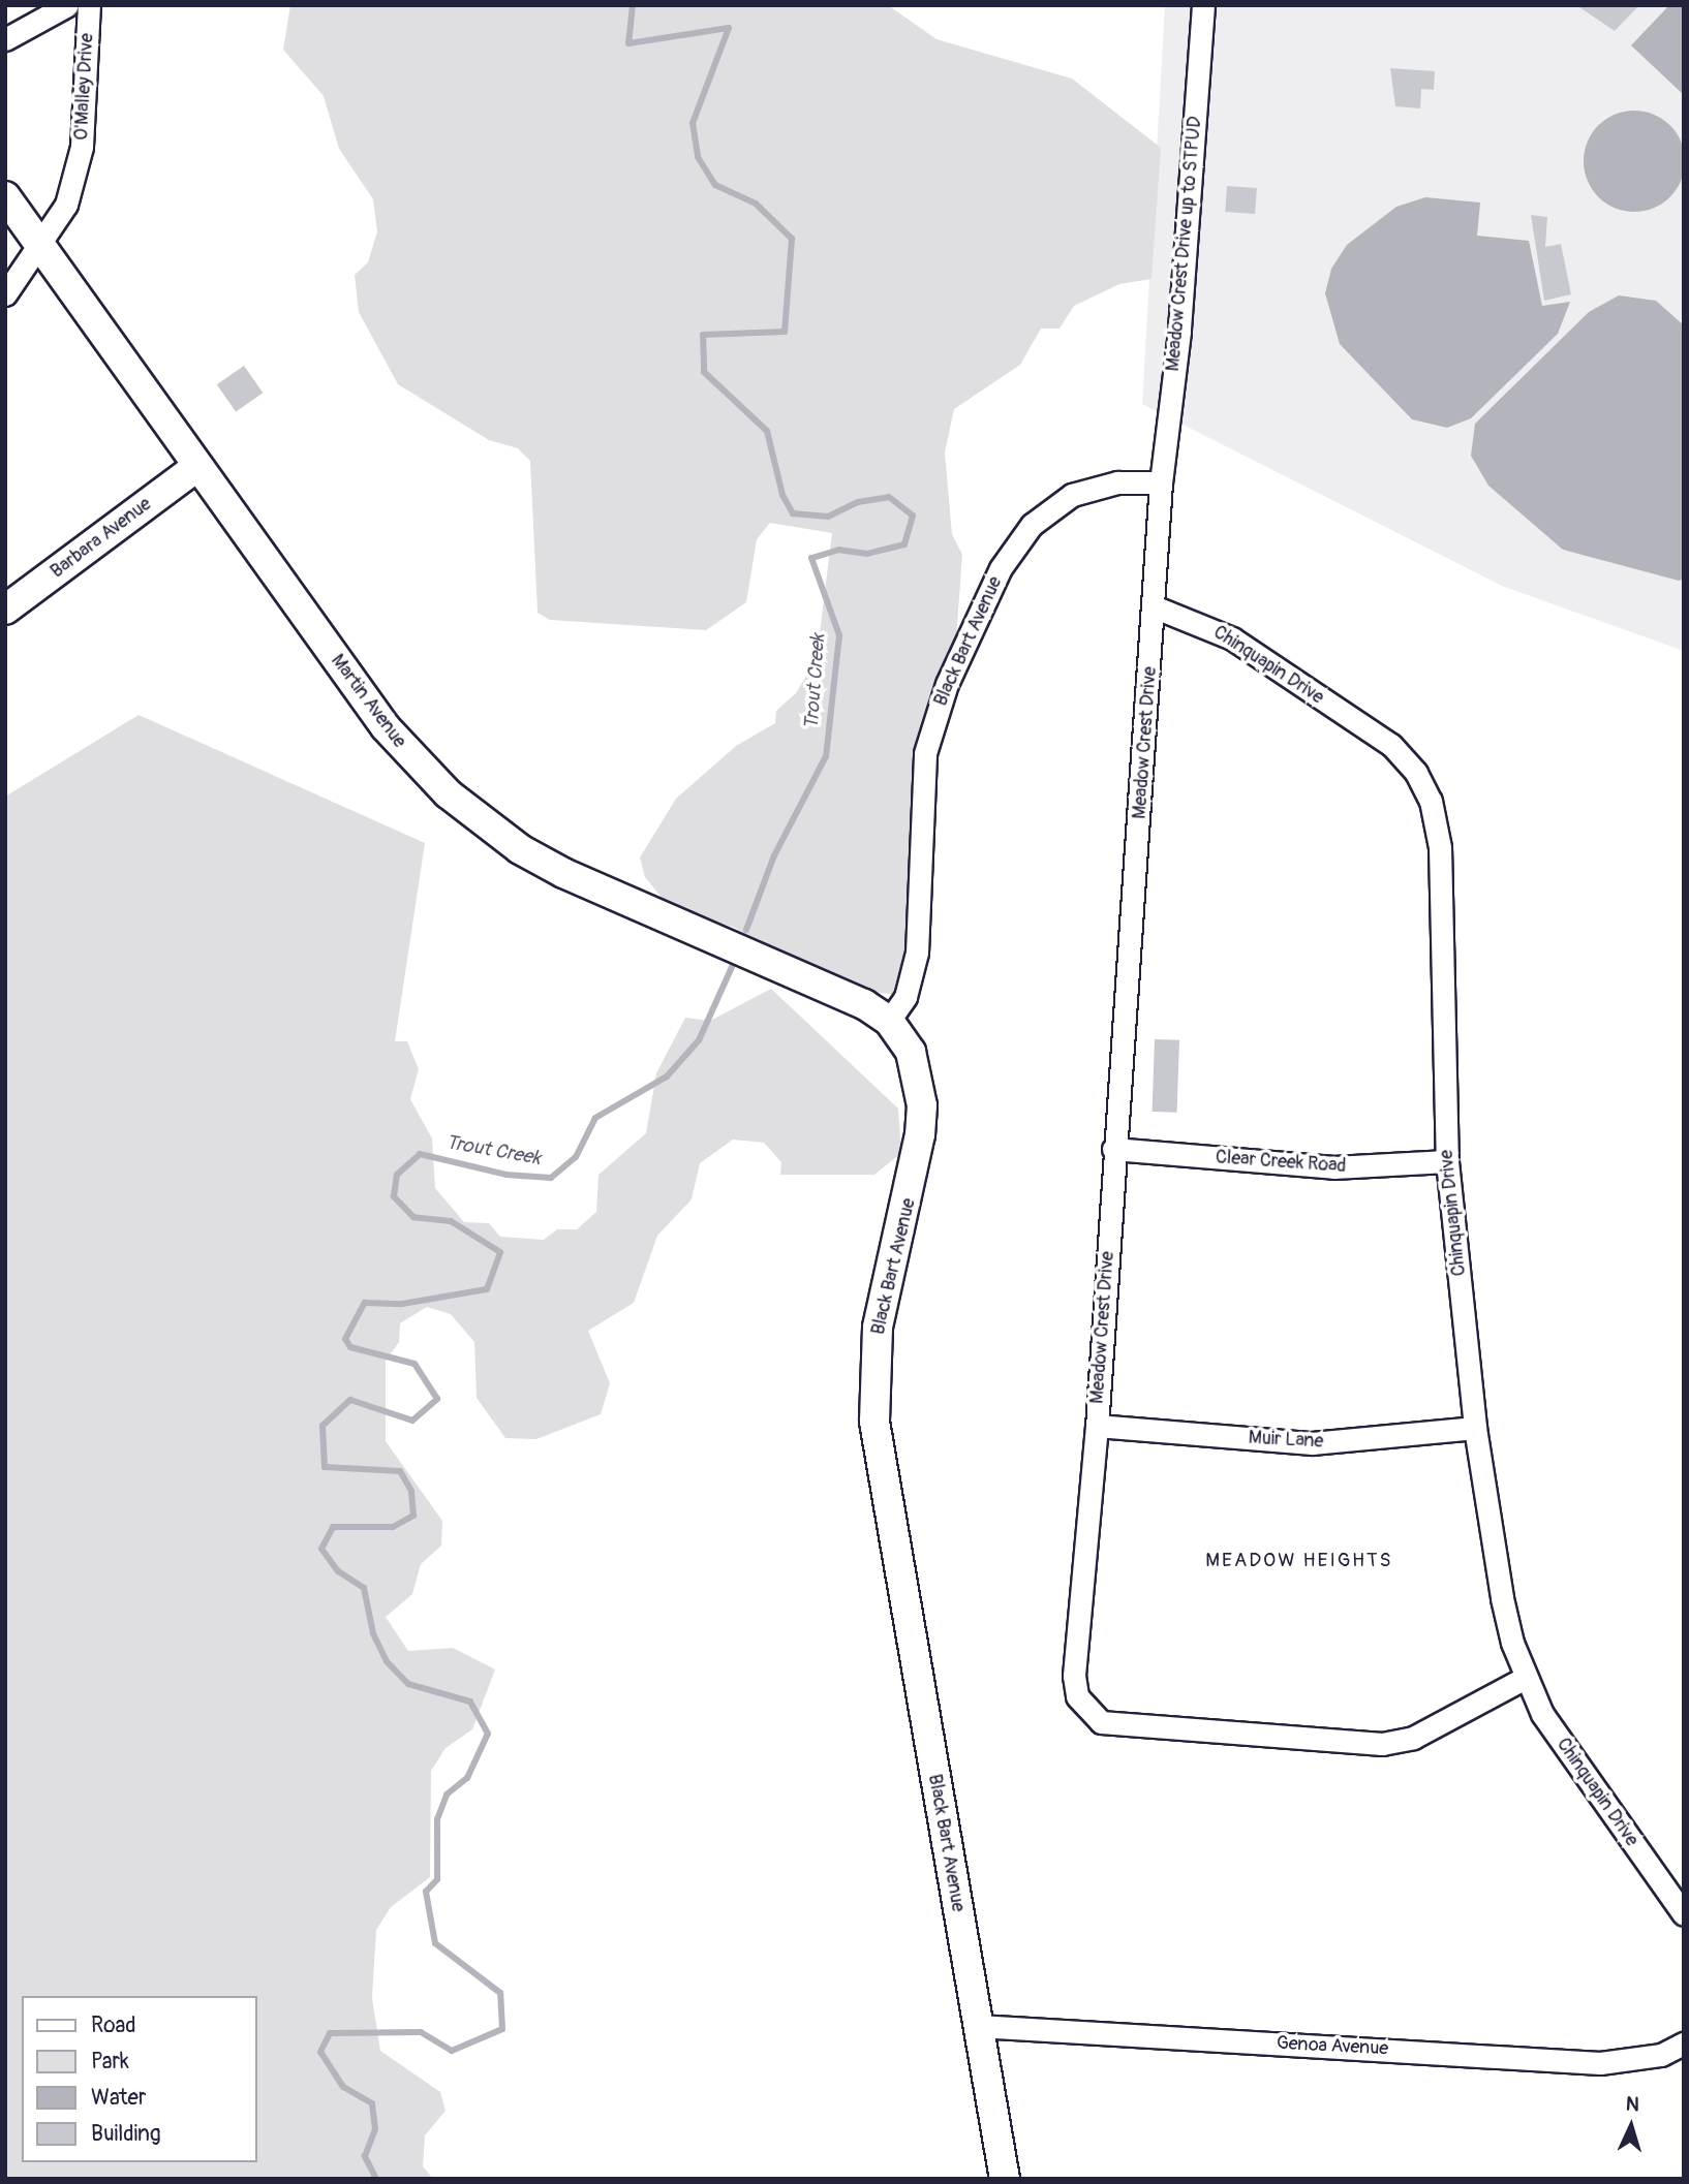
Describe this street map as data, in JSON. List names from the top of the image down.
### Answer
{
  "streets": {
    "street": [
      "O'Malley Drive",
      "Meadow Crest Drive up to STPUD",
      "Barbara Avenue",
      "Black Bart Avenue",
      "Chinquapin Drive",
      "Martin Avenue",
      "Meadow Crest Drive",
      "Clear Creek Road",
      "Muir Lane",
      "Genoa Avenue"
    ]
  },
  "crossings": [
    ["O'Malley Drive", "Martin Avenue"],
    ["Meadow Crest Drive up to STPUD", "Black Bart Avenue"],
    ["Meadow Crest Drive up to STPUD", "Meadow Crest Drive"],
    ["Barbara Avenue", "Martin Avenue"],
    ["Black Bart Avenue", "Martin Avenue"],
    ["Black Bart Avenue", "Meadow Crest Drive"],
    ["Black Bart Avenue", "Genoa Avenue"],
    ["Chinquapin Drive", "Meadow Crest Drive"],
    ["Chinquapin Drive", "Clear Creek Road"],
    ["Chinquapin Drive", "Muir Lane"],
    ["Meadow Crest Drive", "Clear Creek Road"],
    ["Meadow Crest Drive", "Muir Lane"]
  ],
  "districts": ["MEADOW HEIGHTS"],
  "water": ["Trout Creek"],
  "legend": [
    "Road",
    "Park",
    "Water",
    "Building"
  ],
  "north": "top"
}
